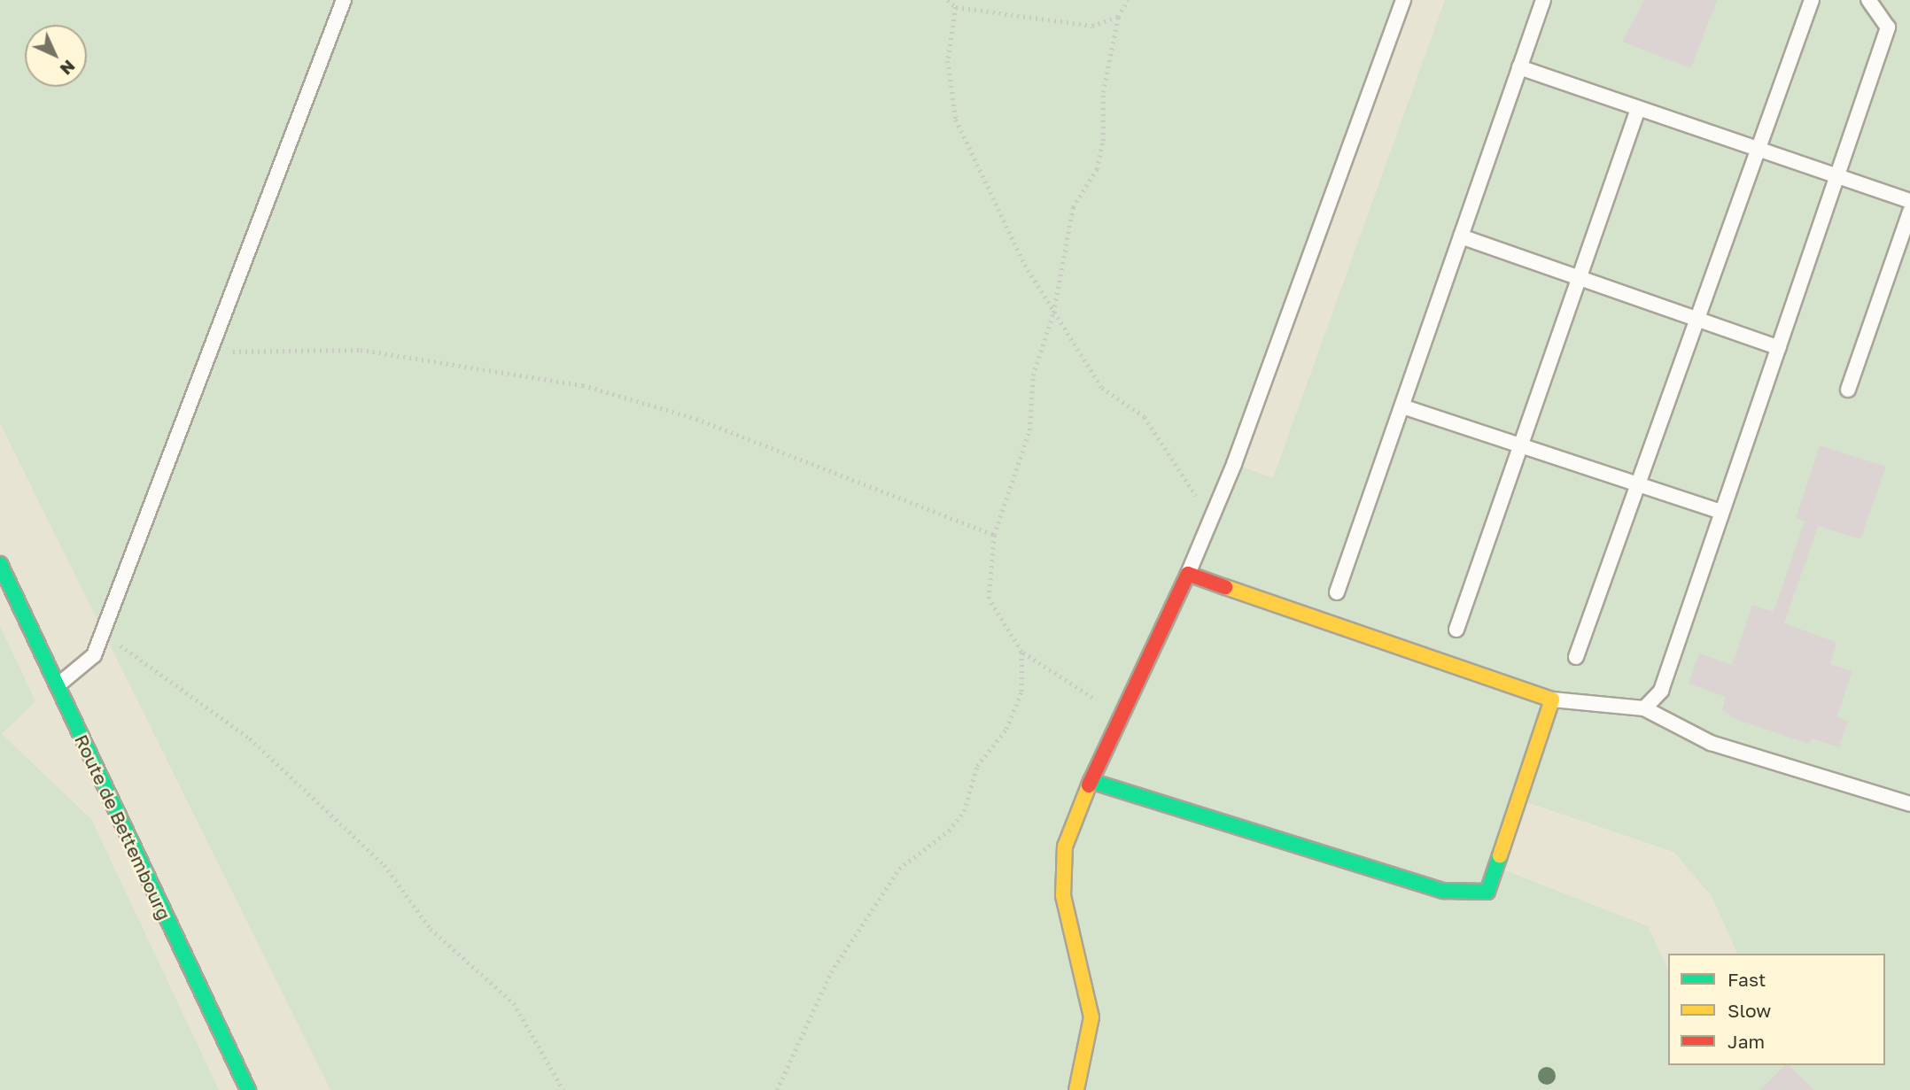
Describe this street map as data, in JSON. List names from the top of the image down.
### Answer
{
  "streets": {
    "street": ["Route de Bettembourg"]
  },
  "legend": ["Fast", "Slow", "Jam"],
  "north": "bottom right"
}
